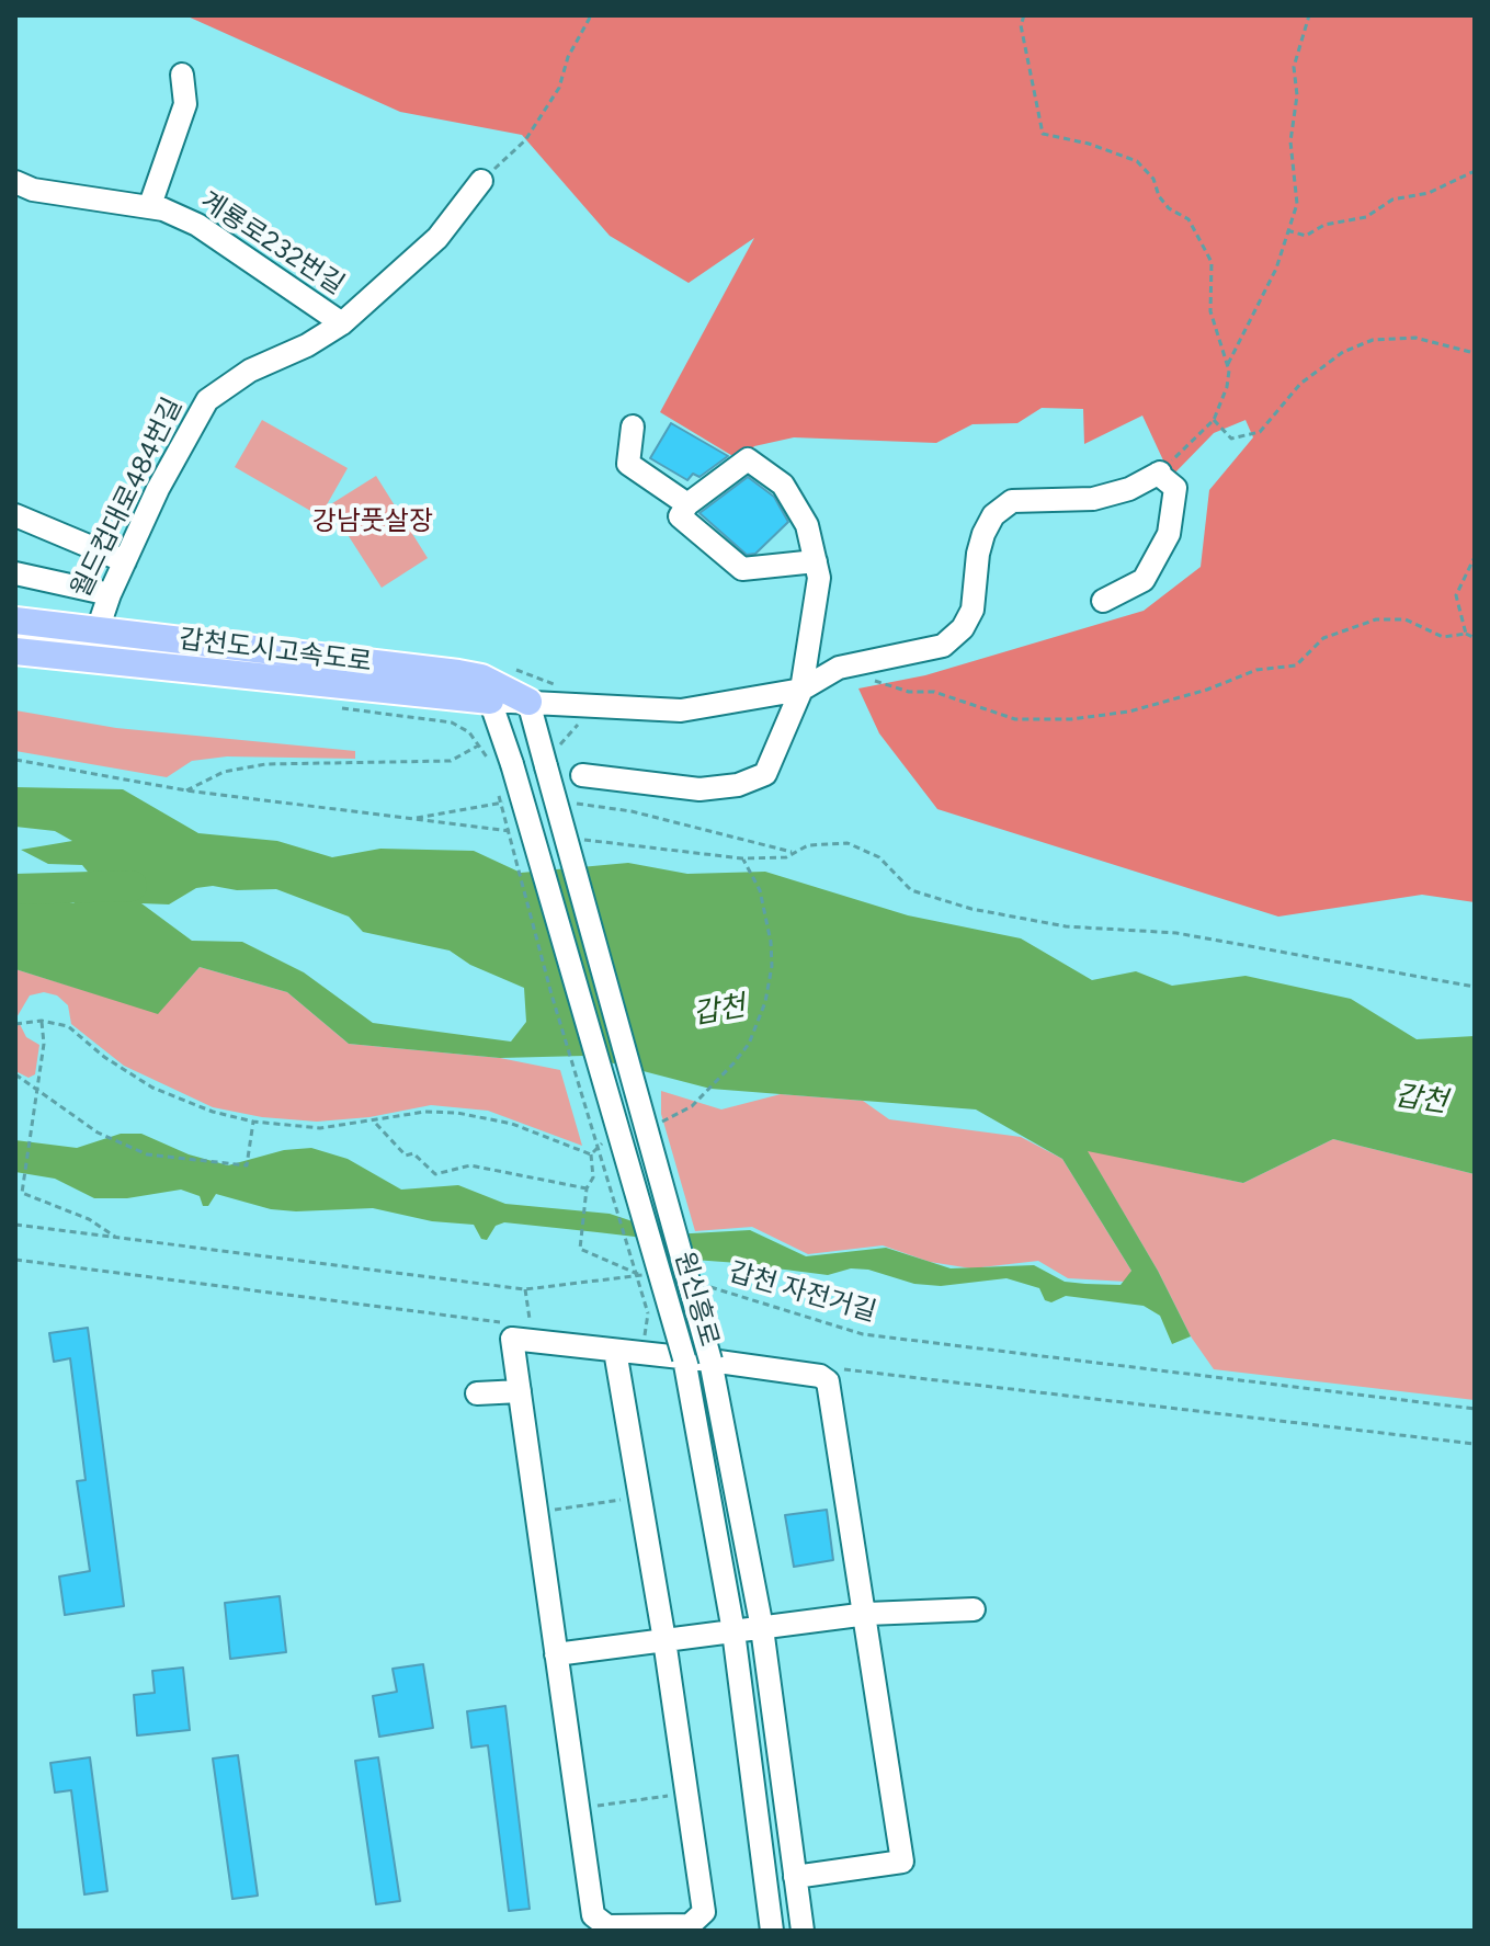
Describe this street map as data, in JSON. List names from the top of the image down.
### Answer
{
  "streets": {
    "main road": ["갑천도시고속도로"],
    "street": ["계룡로232번길", "월드컵대로484번길", "원신흥로"],
    "path": ["갑천 자전거길"]
  },
  "crossings": [
    ["계룡로232번길", "월드컵대로484번길"],
    ["월드컵대로484번길", "갑천도시고속도로"],
    ["갑천도시고속도로", "원신흥로"]
  ],
  "water": ["갑천"],
  "parks": ["강남풋살장"]
}
